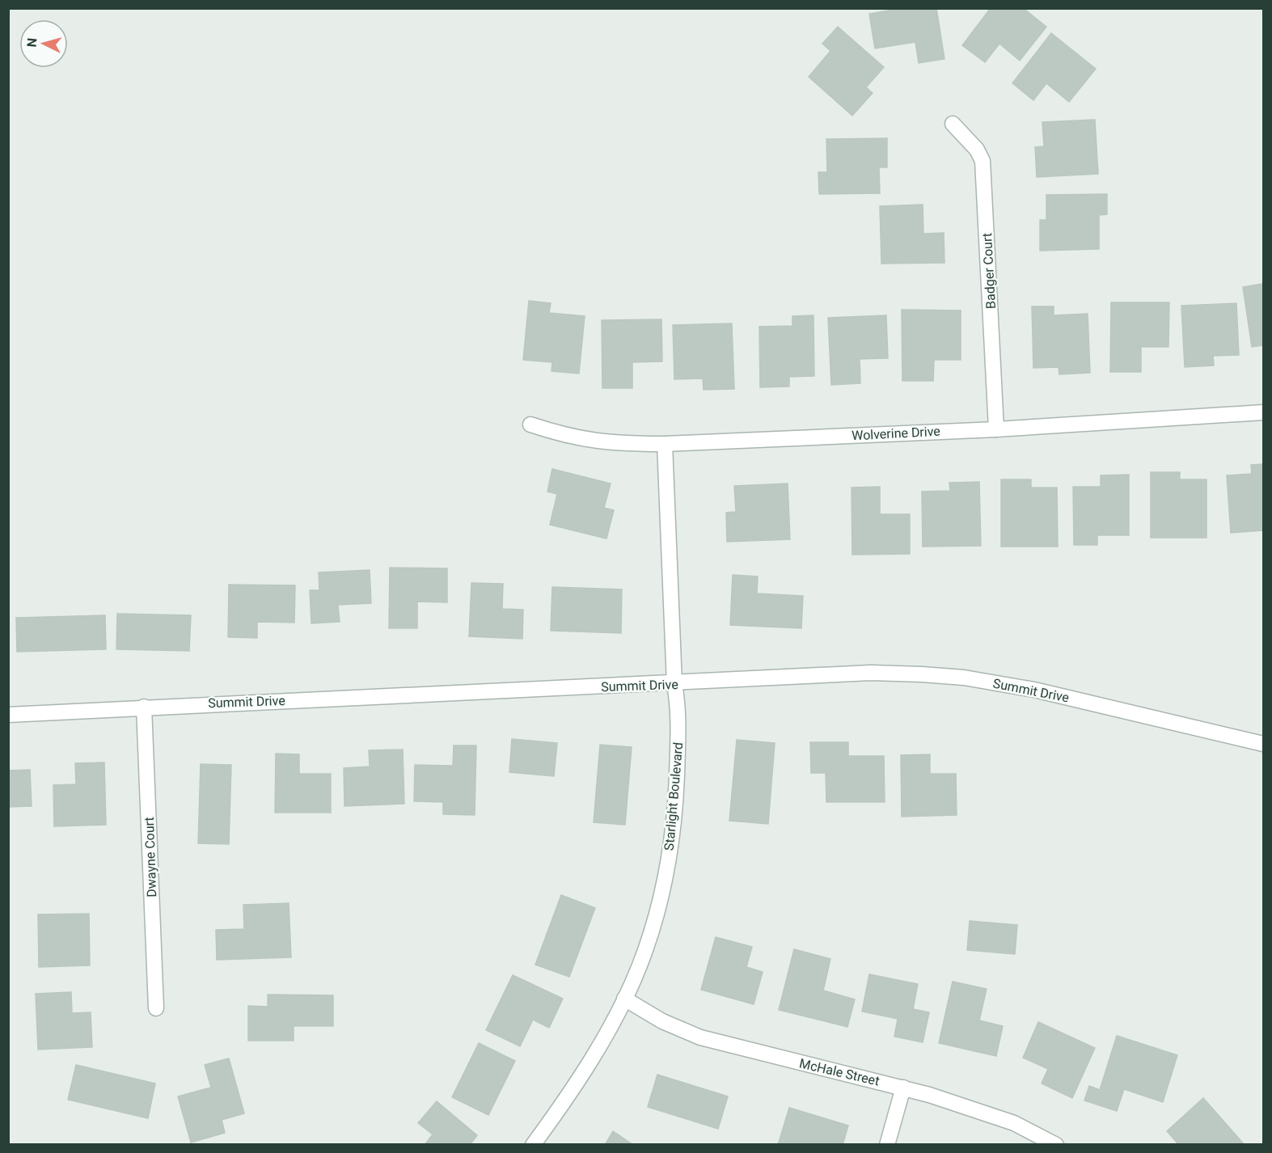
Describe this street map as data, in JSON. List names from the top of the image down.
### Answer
{
  "streets": {
    "street": [
      "Badger Court",
      "Wolverine Drive",
      "Summit Drive",
      "Starlight Boulevard",
      "Dwayne Court",
      "McHale Street"
    ]
  },
  "crossings": [
    ["Badger Court", "Wolverine Drive"],
    ["Wolverine Drive", "Starlight Boulevard"],
    ["Summit Drive", "Starlight Boulevard"],
    ["Summit Drive", "Dwayne Court"],
    ["Starlight Boulevard", "McHale Street"]
  ],
  "north": "left"
}
